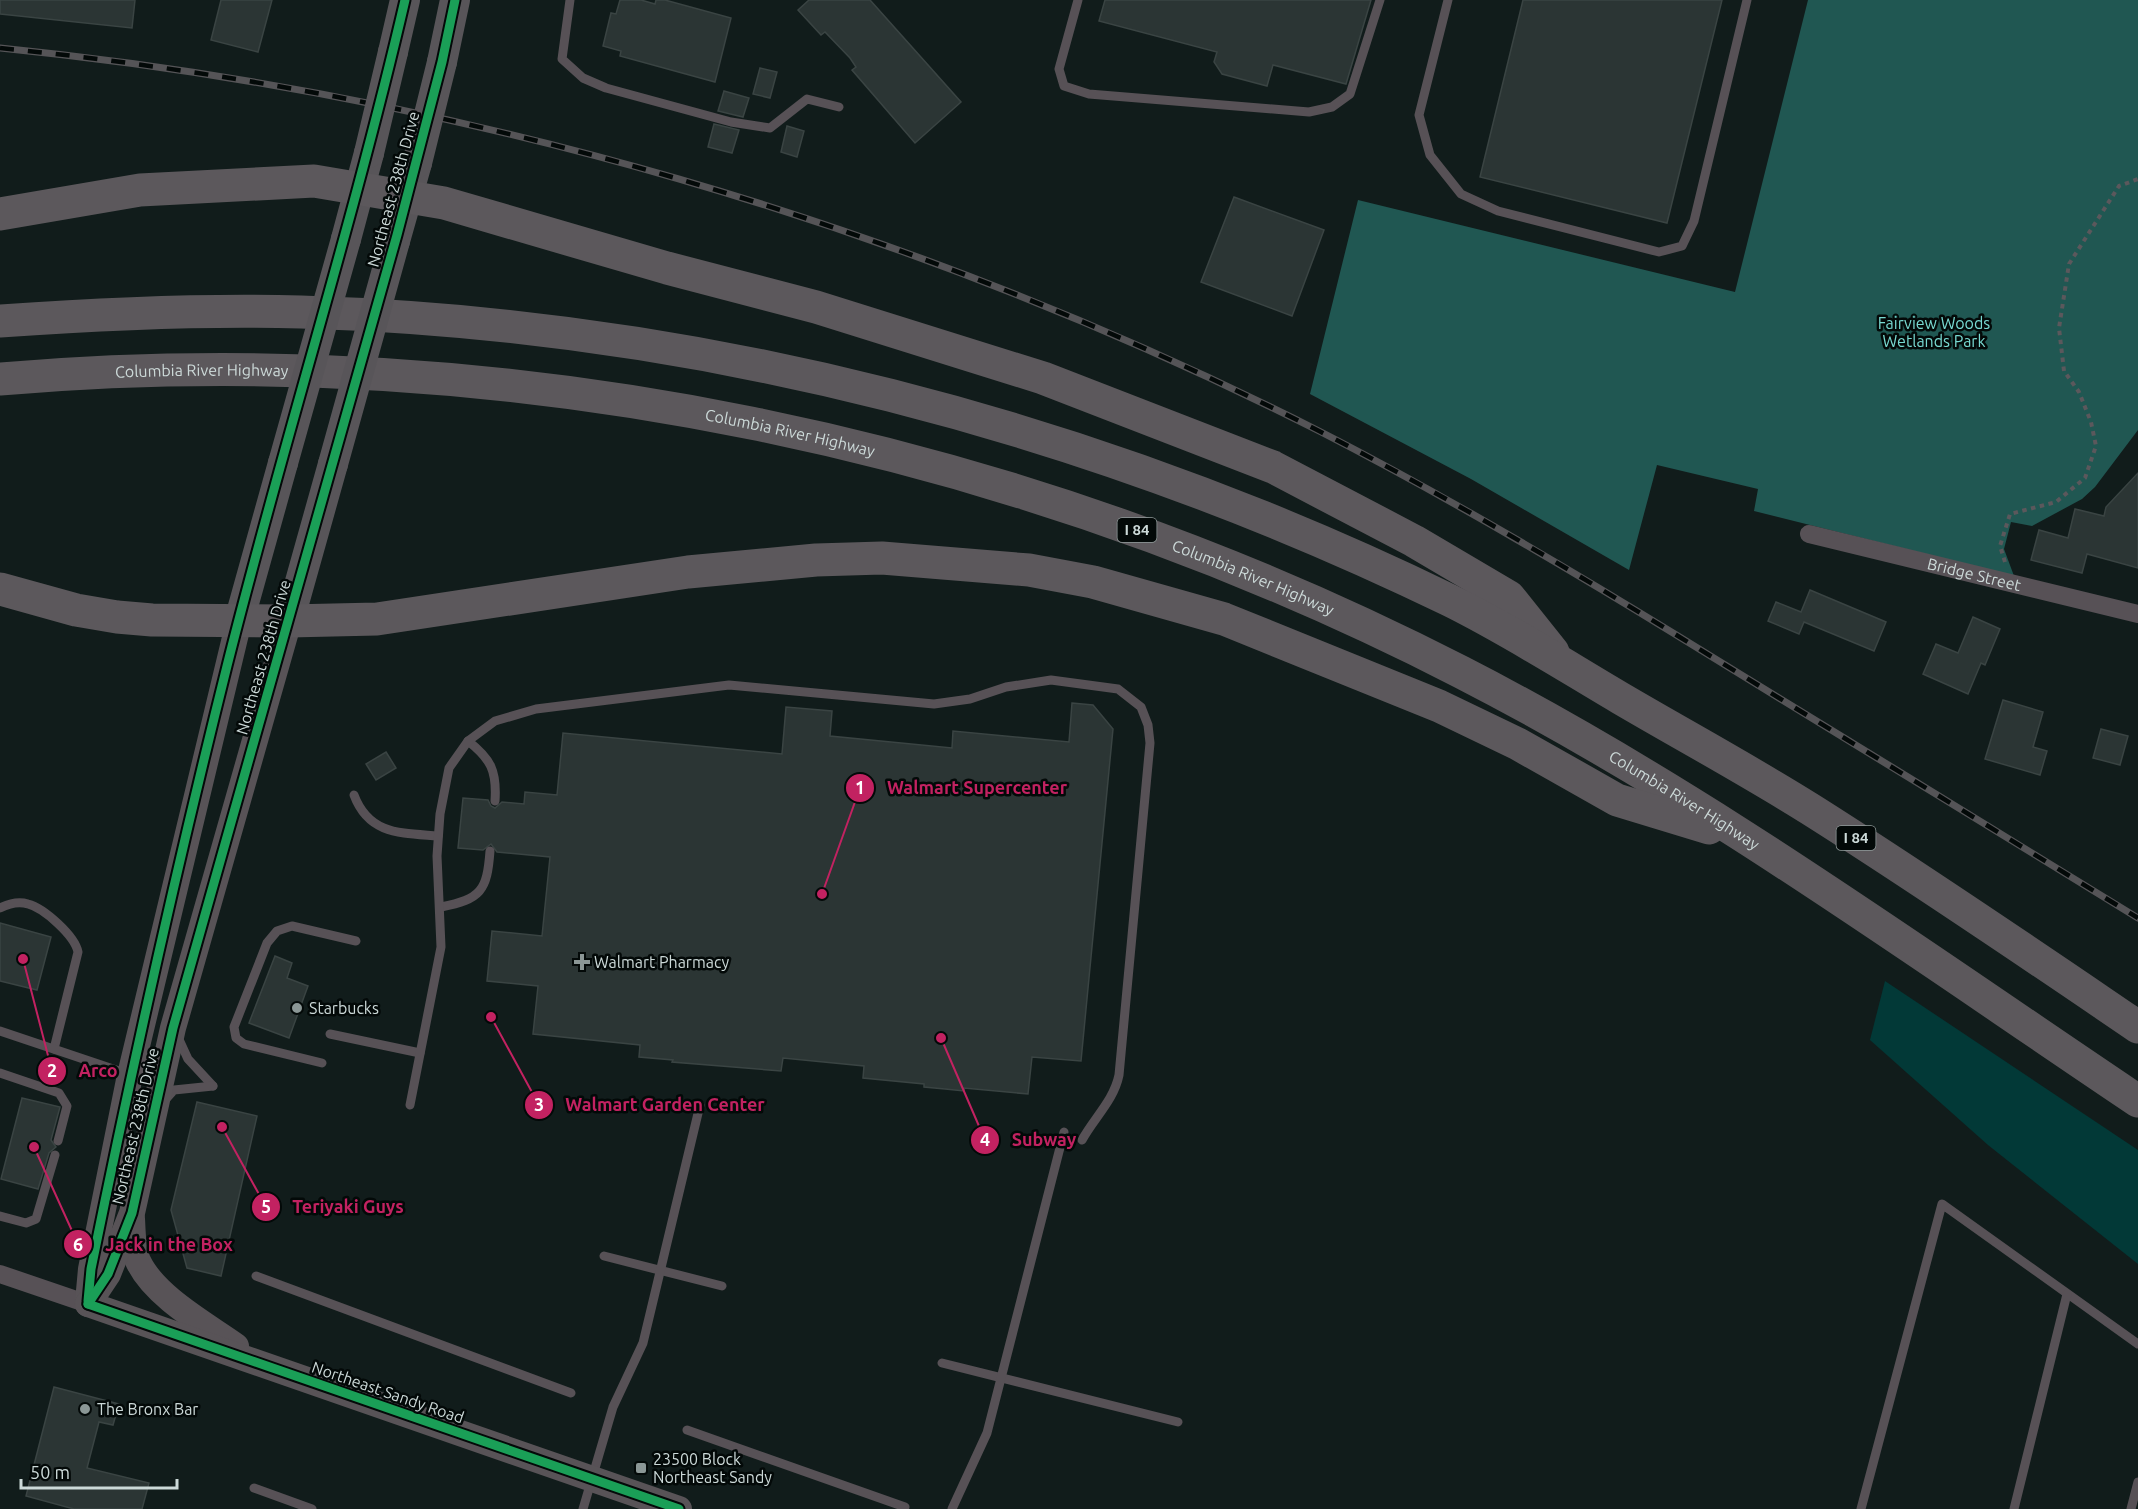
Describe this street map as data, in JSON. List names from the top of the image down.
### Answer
{
  "streets": {
    "highway": ["Northeast 238th Drive", "Columbia River Highway", "I 84"],
    "main road": ["Northeast Sandy Road"],
    "street": ["Bridge Street"]
  },
  "crossings": [
    ["Northeast 238th Drive", "Northeast Sandy Road"]
  ],
  "parks": ["Fairview Woods Wetlands Park"],
  "places": {
    "other": [
      "Walmart Supercenter",
      "Arco",
      "Starbucks",
      "Walmart Garden Center",
      "Subway",
      "Teriyaki Guys",
      "Jack in the Box",
      "The Bronx Bar"
    ],
    "health": ["Walmart Pharmacy"],
    "transit": ["23500 Block Northeast Sandy"]
  },
  "scale_bar": "50 m"
}
